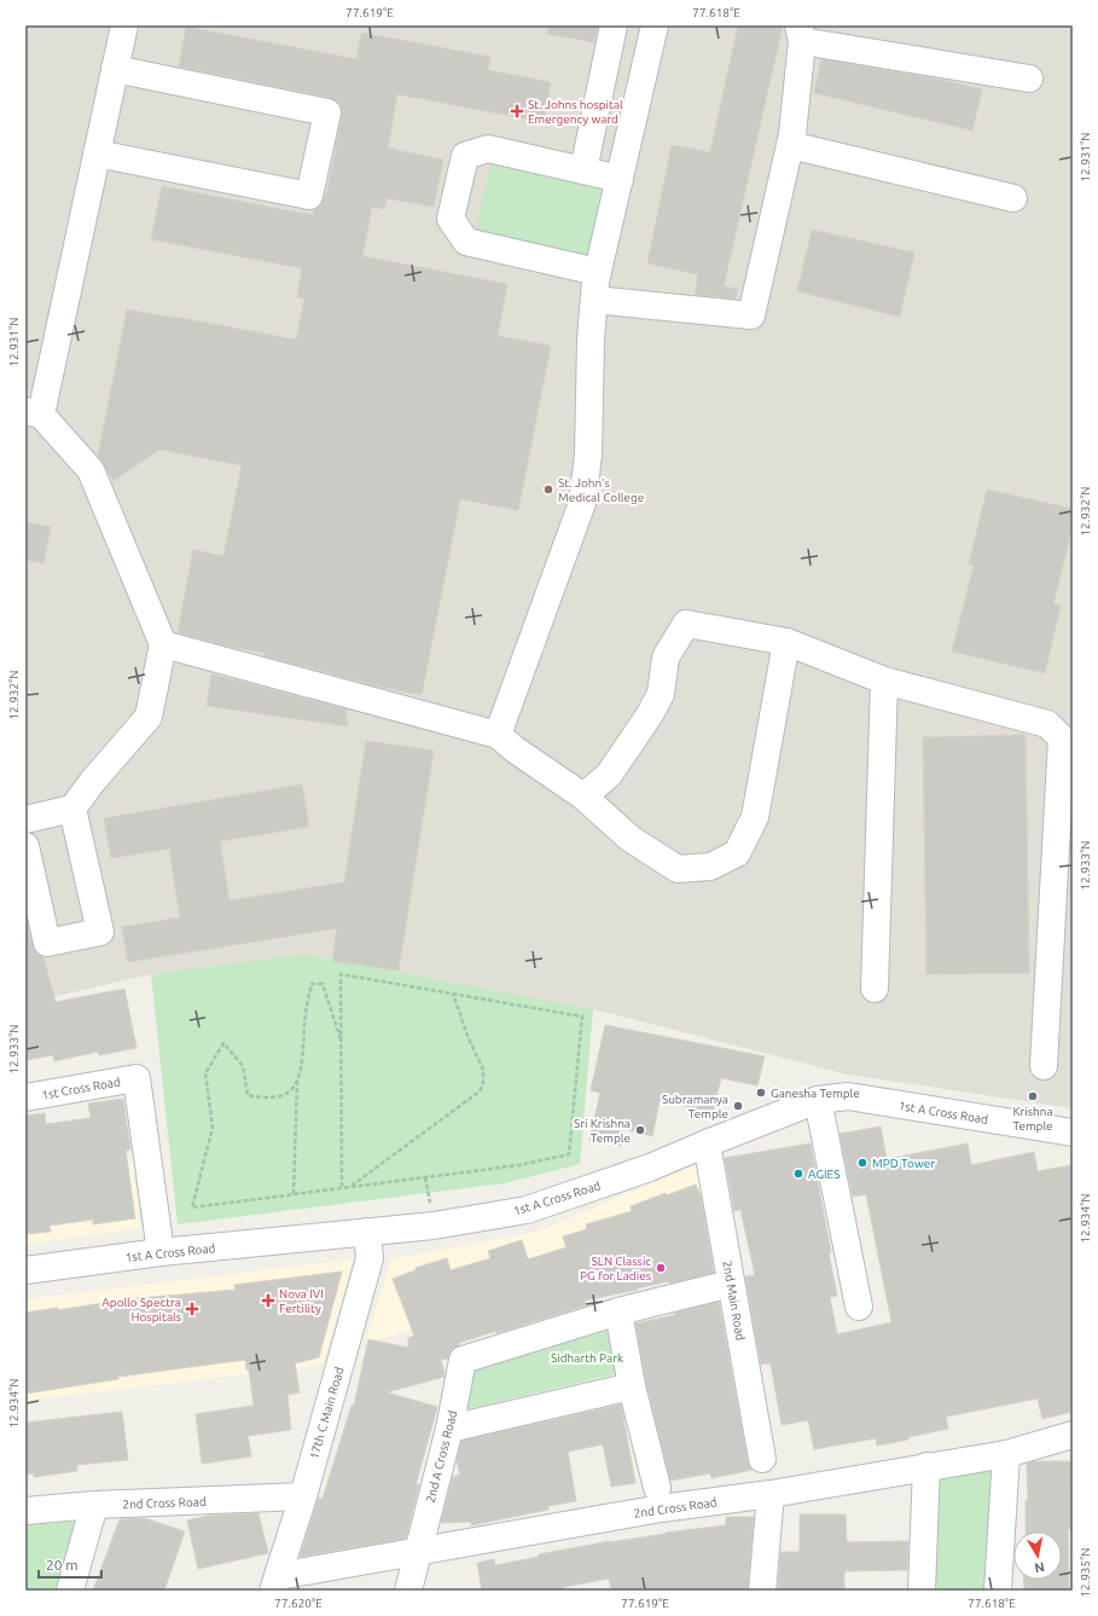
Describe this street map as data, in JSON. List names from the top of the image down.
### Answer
{
  "streets": {
    "street": [
      "1st Cross Road",
      "1st A Cross Road",
      "2nd Main Road",
      "17th C Main Road",
      "2nd A Cross Road",
      "2nd Cross Road"
    ]
  },
  "crossings": [
    ["1st Cross Road", "1st A Cross Road"],
    ["1st A Cross Road", "2nd Main Road"],
    ["1st A Cross Road", "17th C Main Road"],
    ["17th C Main Road", "2nd Cross Road"],
    ["2nd A Cross Road", "2nd Cross Road"]
  ],
  "parks": ["Sidharth Park"],
  "places": {
    "health": ["St. Johns hospital Emergency ward", "Nova IVI Fertility", "Apollo Spectra Hospitals"],
    "other": [
      "St. John's Medical College",
      "Ganesha Temple",
      "Krishna Temple",
      "Subramanya Temple",
      "Sri Krishna Temple",
      "MPD Tower",
      "AGIES",
      "SLN Classic PG for Ladies"
    ]
  },
  "scale_bar": "20 m",
  "north": "bottom",
  "coordinates": [
    "77.619°E",
    "77.618°E",
    "12.931°N",
    "12.932°N",
    "12.933°N",
    "12.934°N",
    "12.935°N",
    "77.620°E"
  ]
}
